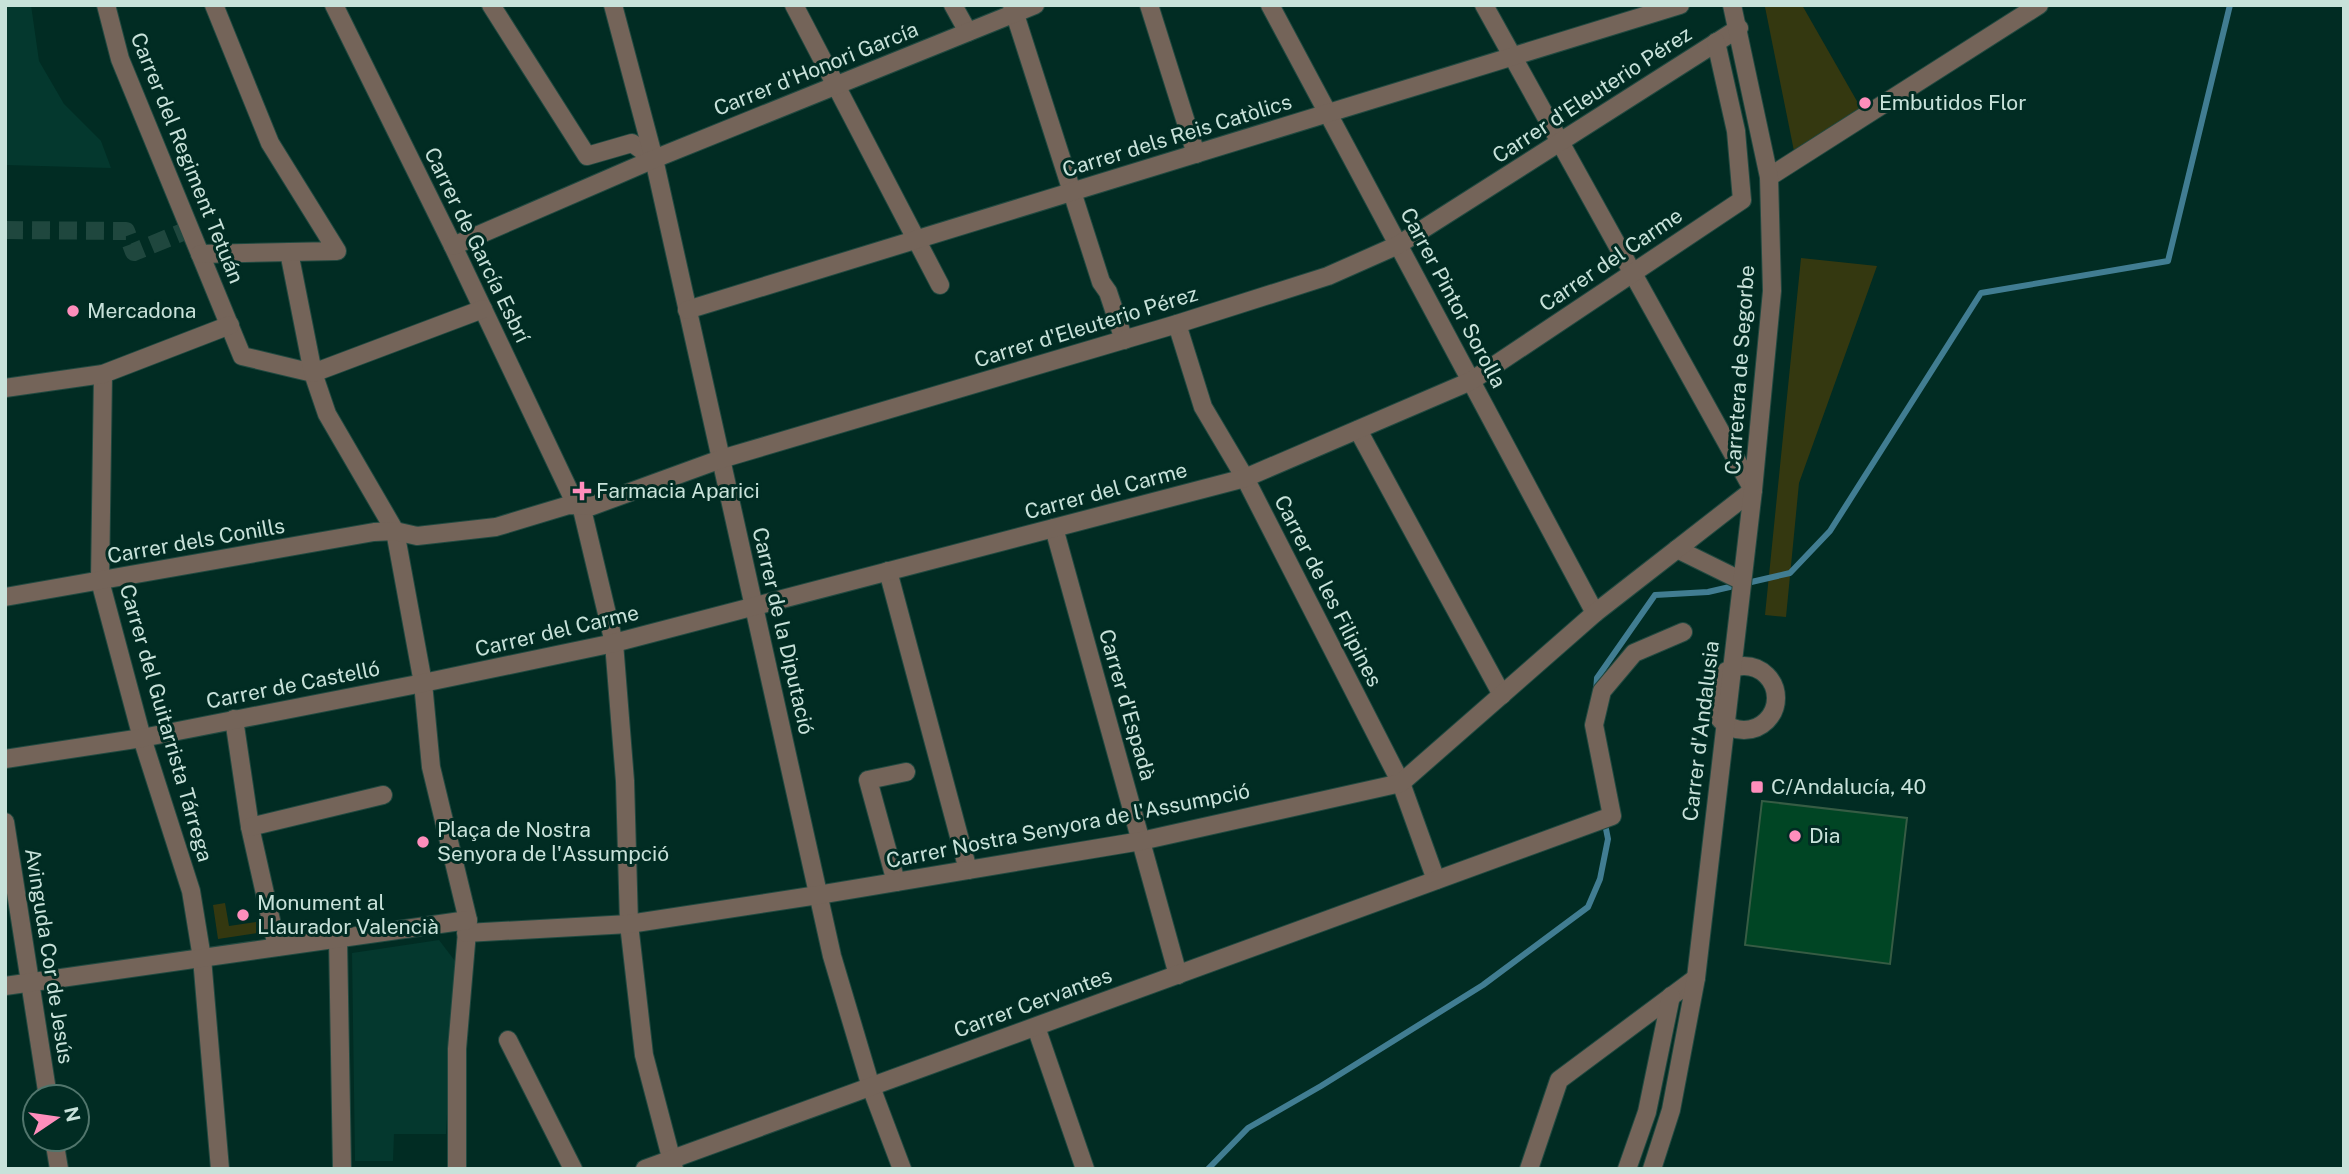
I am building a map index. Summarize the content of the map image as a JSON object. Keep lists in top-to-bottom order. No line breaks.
{"streets":{"street":["Carrer d'Honori García","Carrer d'Eleuterio Pérez","Carrer dels Reis Catòlics","Carrer del Regiment Tetuán","Carrer de García Esbrí","Carrer del Carme","Carrer Pintor Sorolla","Carretera de Segorbe","Carrer dels Conills","Carrer de les Filipines","Carrer de la Diputació","Carrer de Castelló","Carrer d'Espadà","Carrer del Guitarrista Tárrega","Carrer d'Andalusia","Carrer Nostra Senyora de l'Assumpció","Avinguda Cor de Jesús","Carrer Cervantes"]},"crossings":[["Carrer d'Honori García","Carrer de García Esbrí"],["Carrer d'Honori García","Carrer de la Diputació"],["Carrer d'Eleuterio Pérez","Carrer de García Esbrí"],["Carrer d'Eleuterio Pérez","Carrer del Carme"],["Carrer d'Eleuterio Pérez","Carrer Pintor Sorolla"],["Carrer d'Eleuterio Pérez","Carretera de Segorbe"],["Carrer d'Eleuterio Pérez","Carrer dels Conills"],["Carrer d'Eleuterio Pérez","Carrer de les Filipines"],["Carrer d'Eleuterio Pérez","Carrer de la Diputació"],["Carrer dels Reis Catòlics","Carrer Pintor Sorolla"],["Carrer dels Reis Catòlics","Carrer de la Diputació"],["Carrer de García Esbrí","Carrer del Carme"],["Carrer de García Esbrí","Carrer Nostra Senyora de l'Assumpció"],["Carrer de García Esbrí","Carrer Cervantes"],["Carrer del Carme","Carrer Pintor Sorolla"],["Carrer del Carme","Carrer de les Filipines"],["Carrer del Carme","Carrer de la Diputació"],["Carrer del Carme","Carrer de Castelló"],["Carrer del Carme","Carrer d'Espadà"],["Carrer Pintor Sorolla","Carrer Nostra Senyora de l'Assumpció"],["Carretera de Segorbe","Carrer d'Andalusia"],["Carretera de Segorbe","Carrer Nostra Senyora de l'Assumpció"],["Carrer dels Conills","Carrer del Guitarrista Tárrega"],["Carrer de les Filipines","Carrer Nostra Senyora de l'Assumpció"],["Carrer de les Filipines","Carrer Cervantes"],["Carrer de la Diputació","Carrer Nostra Senyora de l'Assumpció"],["Carrer de la Diputació","Carrer Cervantes"],["Carrer de Castelló","Carrer del Guitarrista Tárrega"],["Carrer d'Espadà","Carrer Nostra Senyora de l'Assumpció"],["Carrer d'Espadà","Carrer Cervantes"],["Carrer del Guitarrista Tárrega","Carrer Nostra Senyora de l'Assumpció"],["Carrer d'Andalusia","Carrer Nostra Senyora de l'Assumpció"],["Carrer Nostra Senyora de l'Assumpció","Avinguda Cor de Jesús"]],"places":{"other":["Embutidos Flor","Mercadona","Dia","Plaça de Nostra Senyora de l'Assumpció","Monument al Llaurador Valencià"],"health":["Farmacia Aparici"],"transit":["C/Andalucía, 40"]},"north":"right"}
